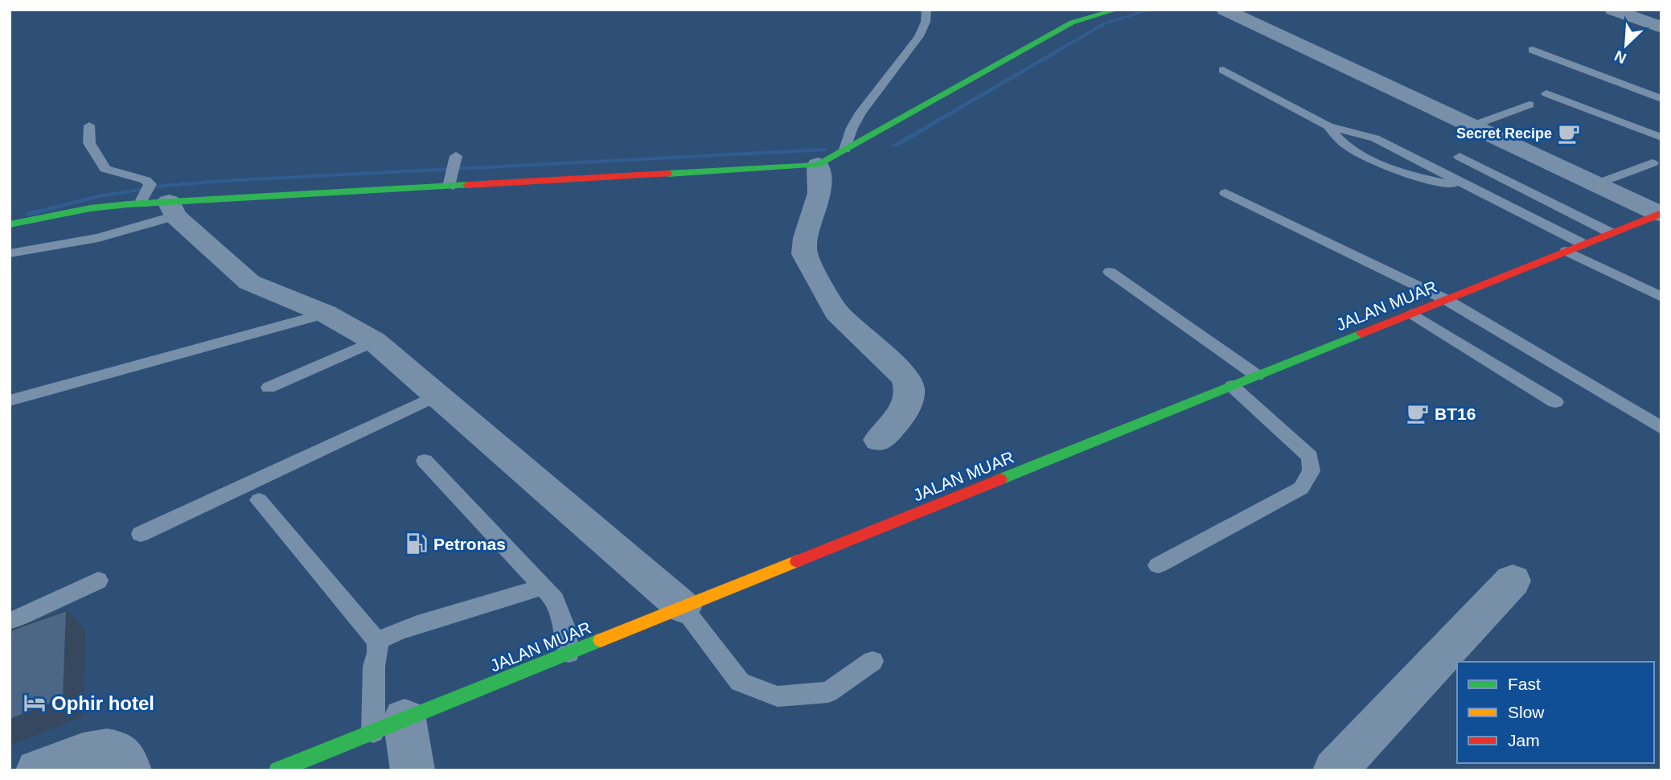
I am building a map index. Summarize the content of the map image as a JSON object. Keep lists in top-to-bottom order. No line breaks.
{"streets":{"street":["JALAN MUAR"]},"places":{"cafe":["Secret Recipe","BT16"],"fuel station":["Petronas"],"hotel":["Ophir hotel"]},"legend":["Fast","Slow","Jam"],"north":"bottom left"}
